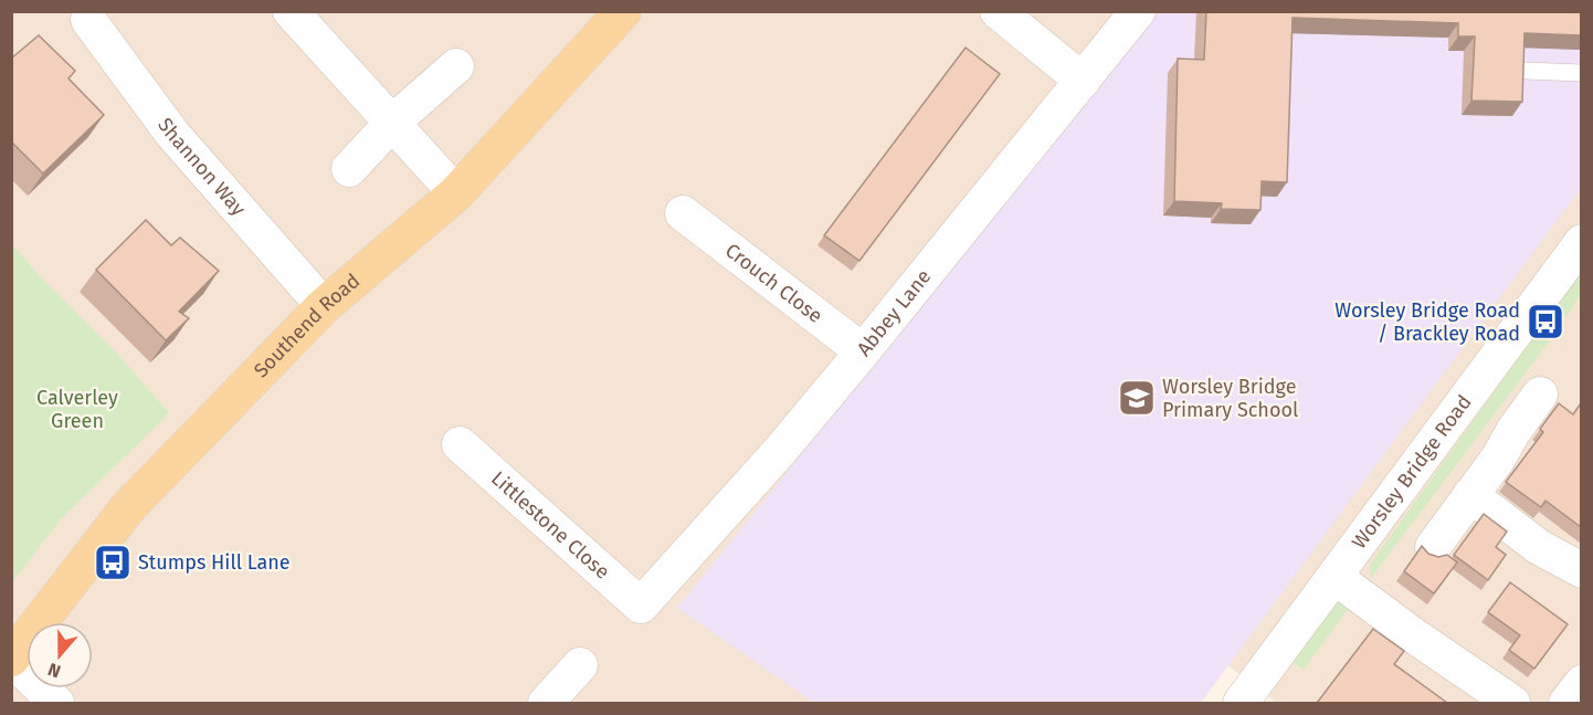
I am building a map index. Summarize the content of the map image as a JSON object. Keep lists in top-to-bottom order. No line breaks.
{"streets":{"main road":["Southend Road"],"street":["Shannon Way","Crouch Close","Abbey Lane","Worsley Bridge Road","Littlestone Close"]},"crossings":[["Shannon Way","Southend Road"],["Crouch Close","Abbey Lane"],["Abbey Lane","Littlestone Close"]],"parks":["Calverley Green"],"places":{"bus stop":["Worsley Bridge Road / Brackley Road","Stumps Hill Lane"],"school or university":["Worsley Bridge Primary School"]},"north":"bottom"}
